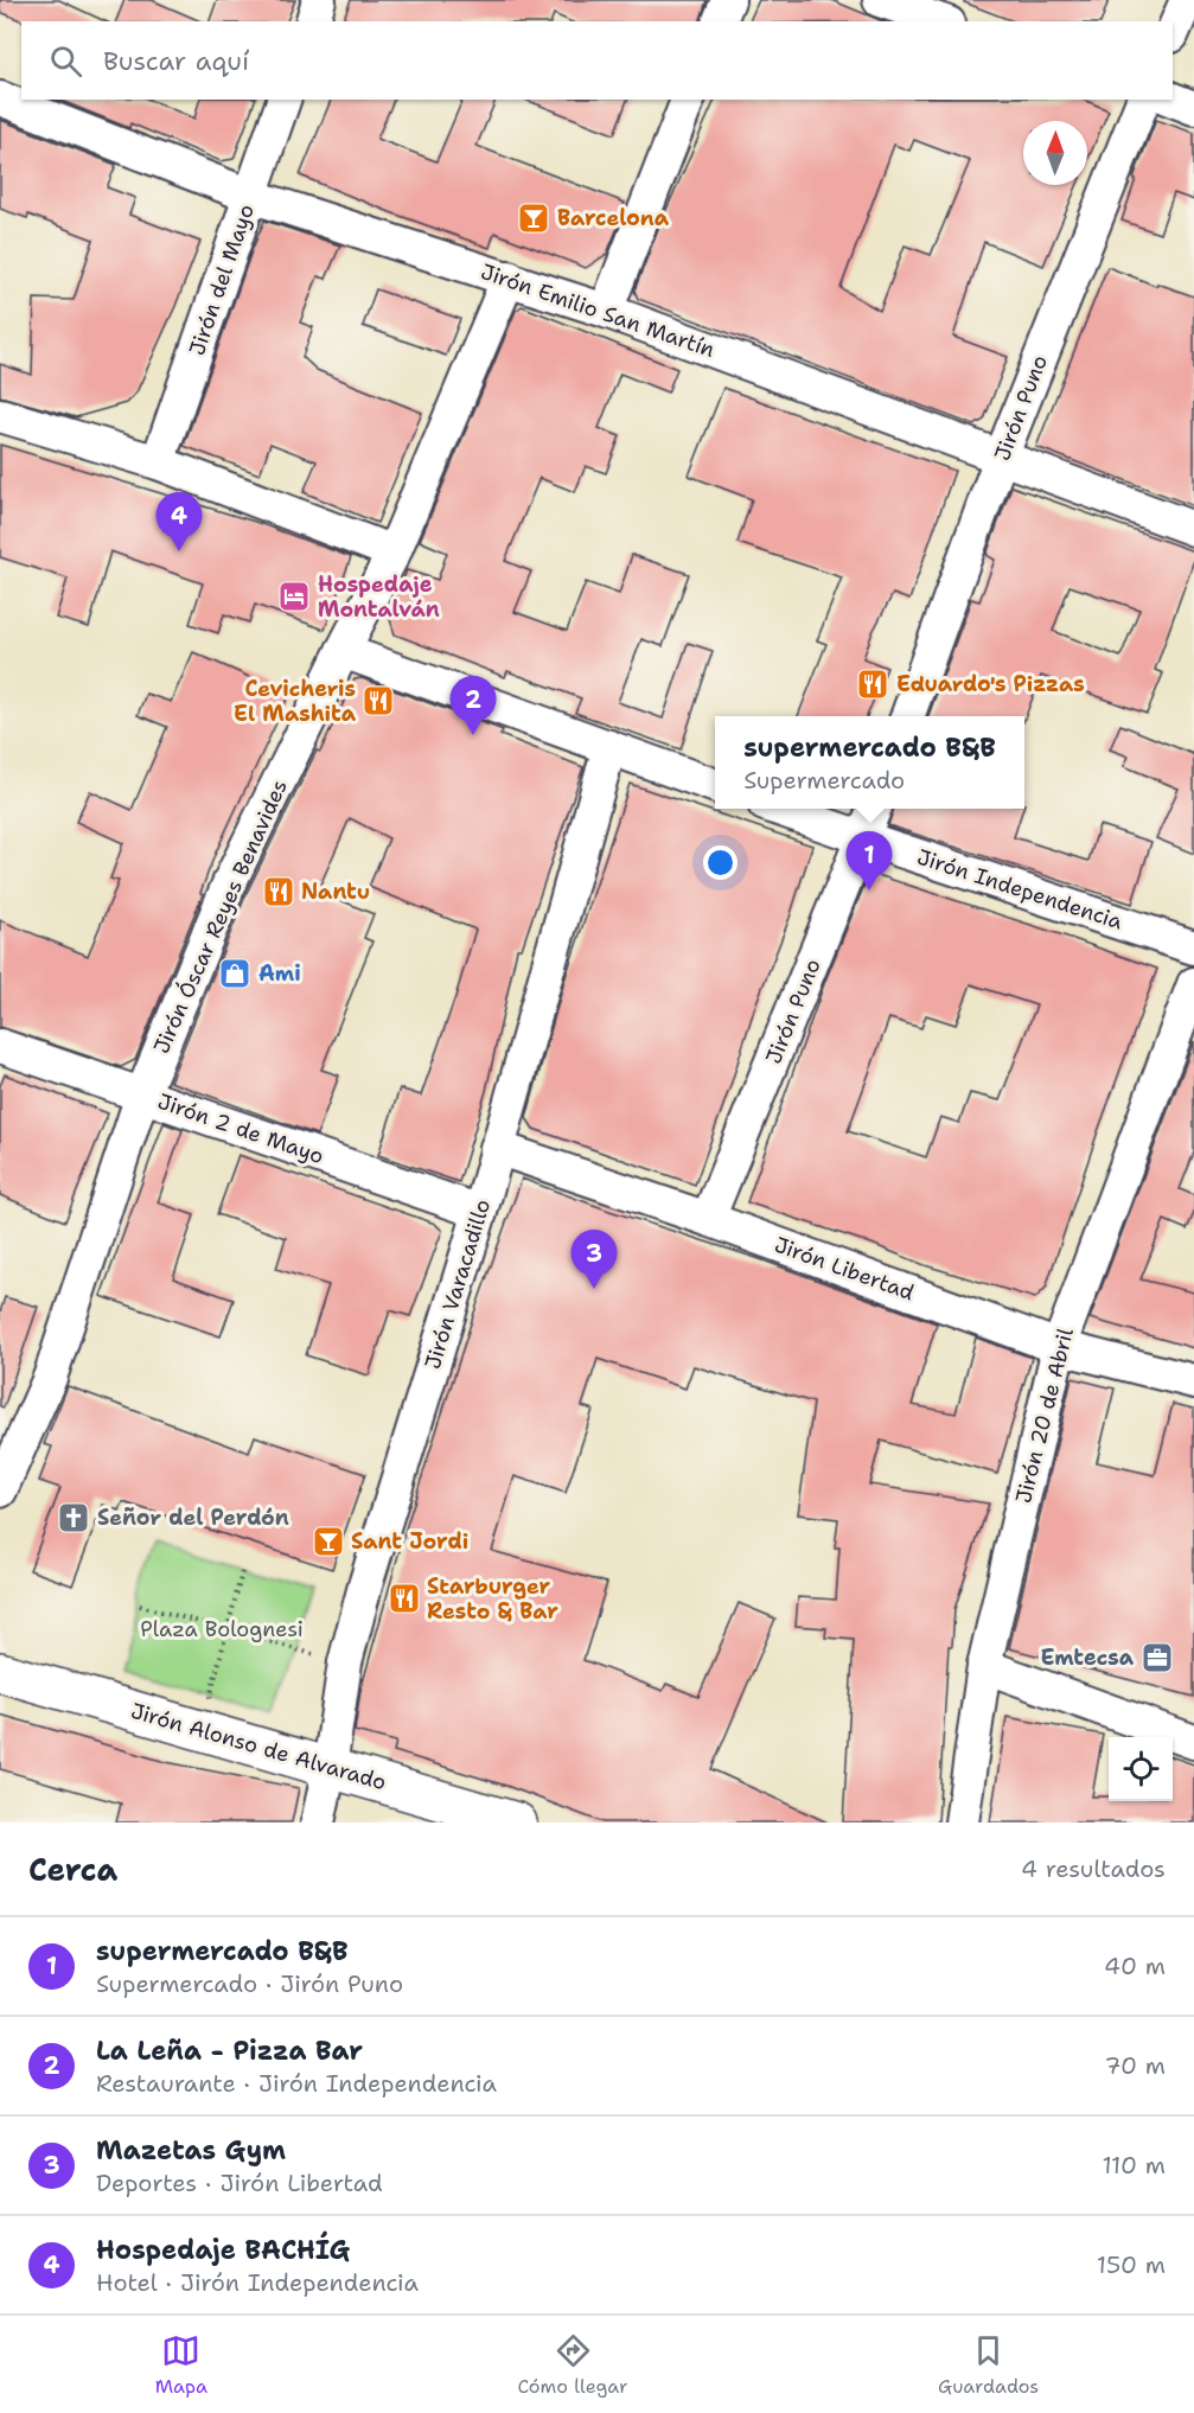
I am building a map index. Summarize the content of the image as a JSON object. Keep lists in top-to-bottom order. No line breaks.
{"streets":{"main road":["Jirón Alonso de Alvarado"],"street":["Jirón del Mayo","Jirón Emilio San Martín","Jirón Puno","Jirón Independencia","Jirón Óscar Reyes Benavides","Jirón 2 de Mayo","Jirón Libertad","Jirón Varacadillo","Jirón 20 de Abril"]},"crossings":[["Jirón del Mayo","Jirón Emilio San Martín"],["Jirón Emilio San Martín","Jirón Puno"],["Jirón Emilio San Martín","Jirón Óscar Reyes Benavides"],["Jirón Puno","Jirón Independencia"],["Jirón Puno","Jirón Libertad"],["Jirón Óscar Reyes Benavides","Jirón 2 de Mayo"],["Jirón 2 de Mayo","Jirón Varacadillo"],["Jirón Libertad","Jirón Varacadillo"],["Jirón Libertad","Jirón 20 de Abril"],["Jirón Varacadillo","Jirón Alonso de Alvarado"]],"parks":["Plaza Bolognesi"],"places":{"bar":["Barcelona","Sant Jordi"],"hotel":["Hospedaje Montalván"],"restaurant":["Eduardo's Pizzas","Cevicheris El Mashita","Nantu","Starburger Resto & Bar"],"shop":["Ami"],"church":["Señor del Perdón"],"office":["Emtecsa"]},"north":"top","page":{"search":"Buscar aquí","pins":["4","2","1","3"],"popup":["supermercado B&B","Supermercado"],"heading":["Cerca","4 resultados"],"list":[{"mark":"1","name":"supermercado B&B","note":"Supermercado · Jirón Puno","value":"40 m"},{"mark":"2","name":"La Leña - Pizza Bar","note":"Restaurante · Jirón Independencia","value":"70 m"},{"mark":"3","name":"Mazetas Gym","note":"Deportes · Jirón Libertad","value":"110 m"},{"mark":"4","name":"Hospedaje BACHÍG","note":"Hotel · Jirón Independencia","value":"150 m"}],"nav":["Mapa","Cómo llegar","Guardados"]}}
